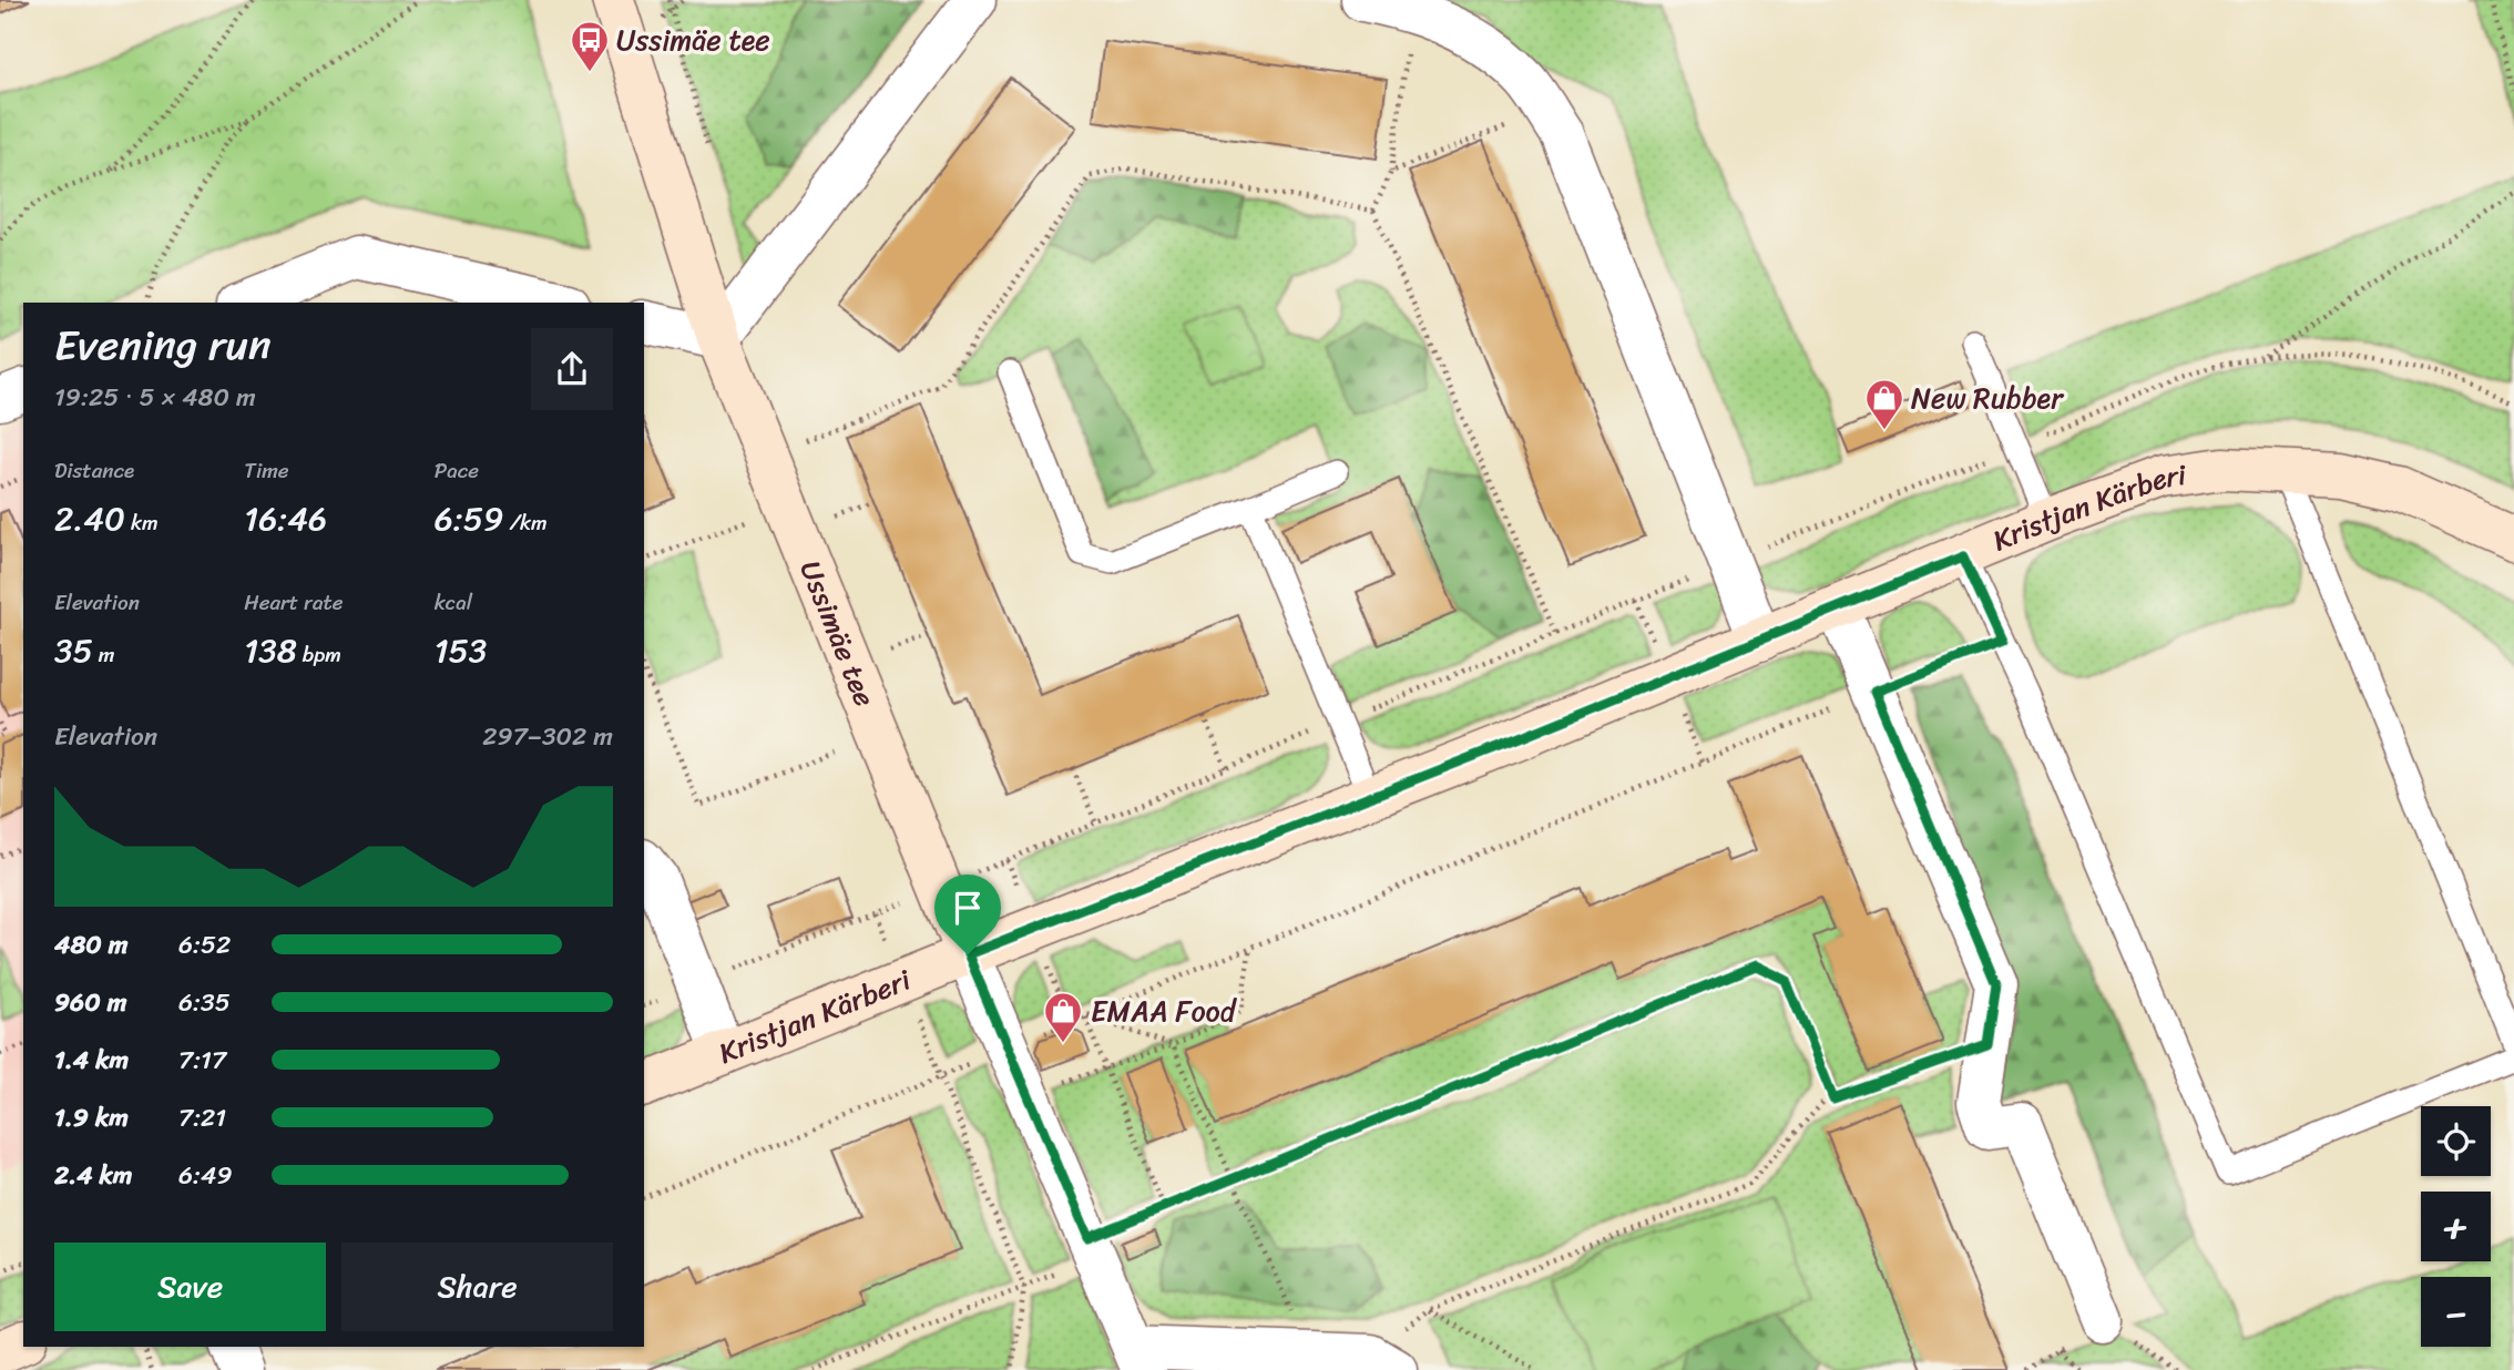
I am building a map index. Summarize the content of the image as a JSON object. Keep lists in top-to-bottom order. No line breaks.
{"streets":{"street":["Kristjan Kärberi","Ussimäe tee"]},"crossings":[["Kristjan Kärberi","Ussimäe tee"]],"places":{"bus stop":["Ussimäe tee"],"shop":["New Rubber","EMAA Food"]},"page":{"heading":["Evening run","19:25 · 5 × 480 m"],"stats":[["Distance","2.40 km"],["Time","16:46"],["Pace","6:59 /km"],["Elevation","35 m"],["Heart rate","138 bpm"],["kcal","153"]],"chart":["Elevation","297–302 m"],"list":[{"name":"480 m","note":"6:52"},{"name":"960 m","note":"6:35"},{"name":"1.4 km","note":"7:17"},{"name":"1.9 km","note":"7:21"},{"name":"2.4 km","note":"6:49"}],"map_buttons":["+","−"],"buttons":["Save","Share"]}}
